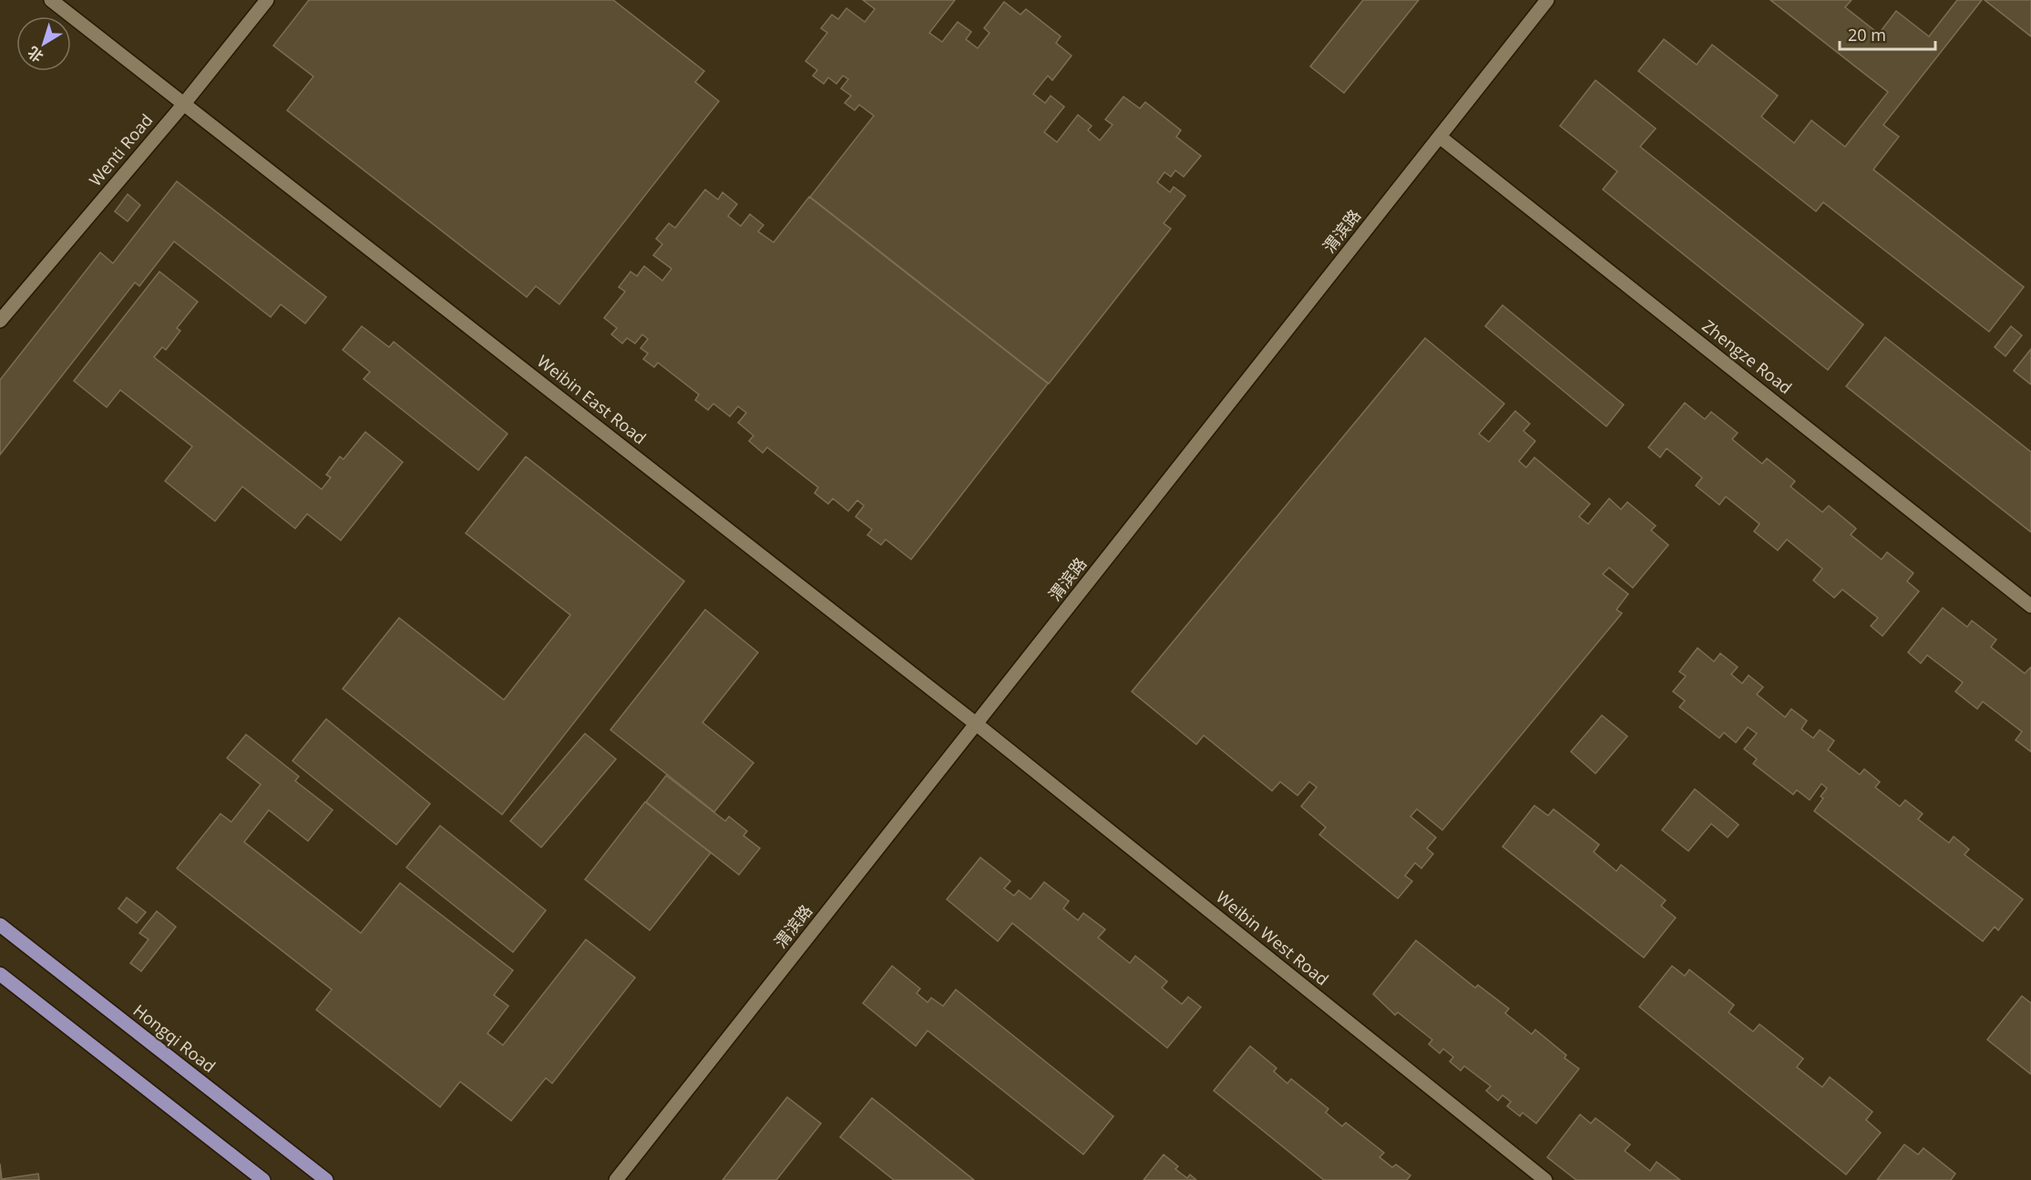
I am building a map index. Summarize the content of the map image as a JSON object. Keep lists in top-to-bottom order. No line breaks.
{"streets":{"main road":["Hongqi Road"],"street":["Wenti Road","渭滨路","Zhengze Road","Weibin East Road","Weibin West Road"]},"crossings":[["Wenti Road","Weibin East Road"],["渭滨路","Zhengze Road"],["渭滨路","Weibin East Road"],["渭滨路","Weibin West Road"],["Weibin East Road","Weibin West Road"]],"scale_bar":"20 m","north":"bottom left"}
